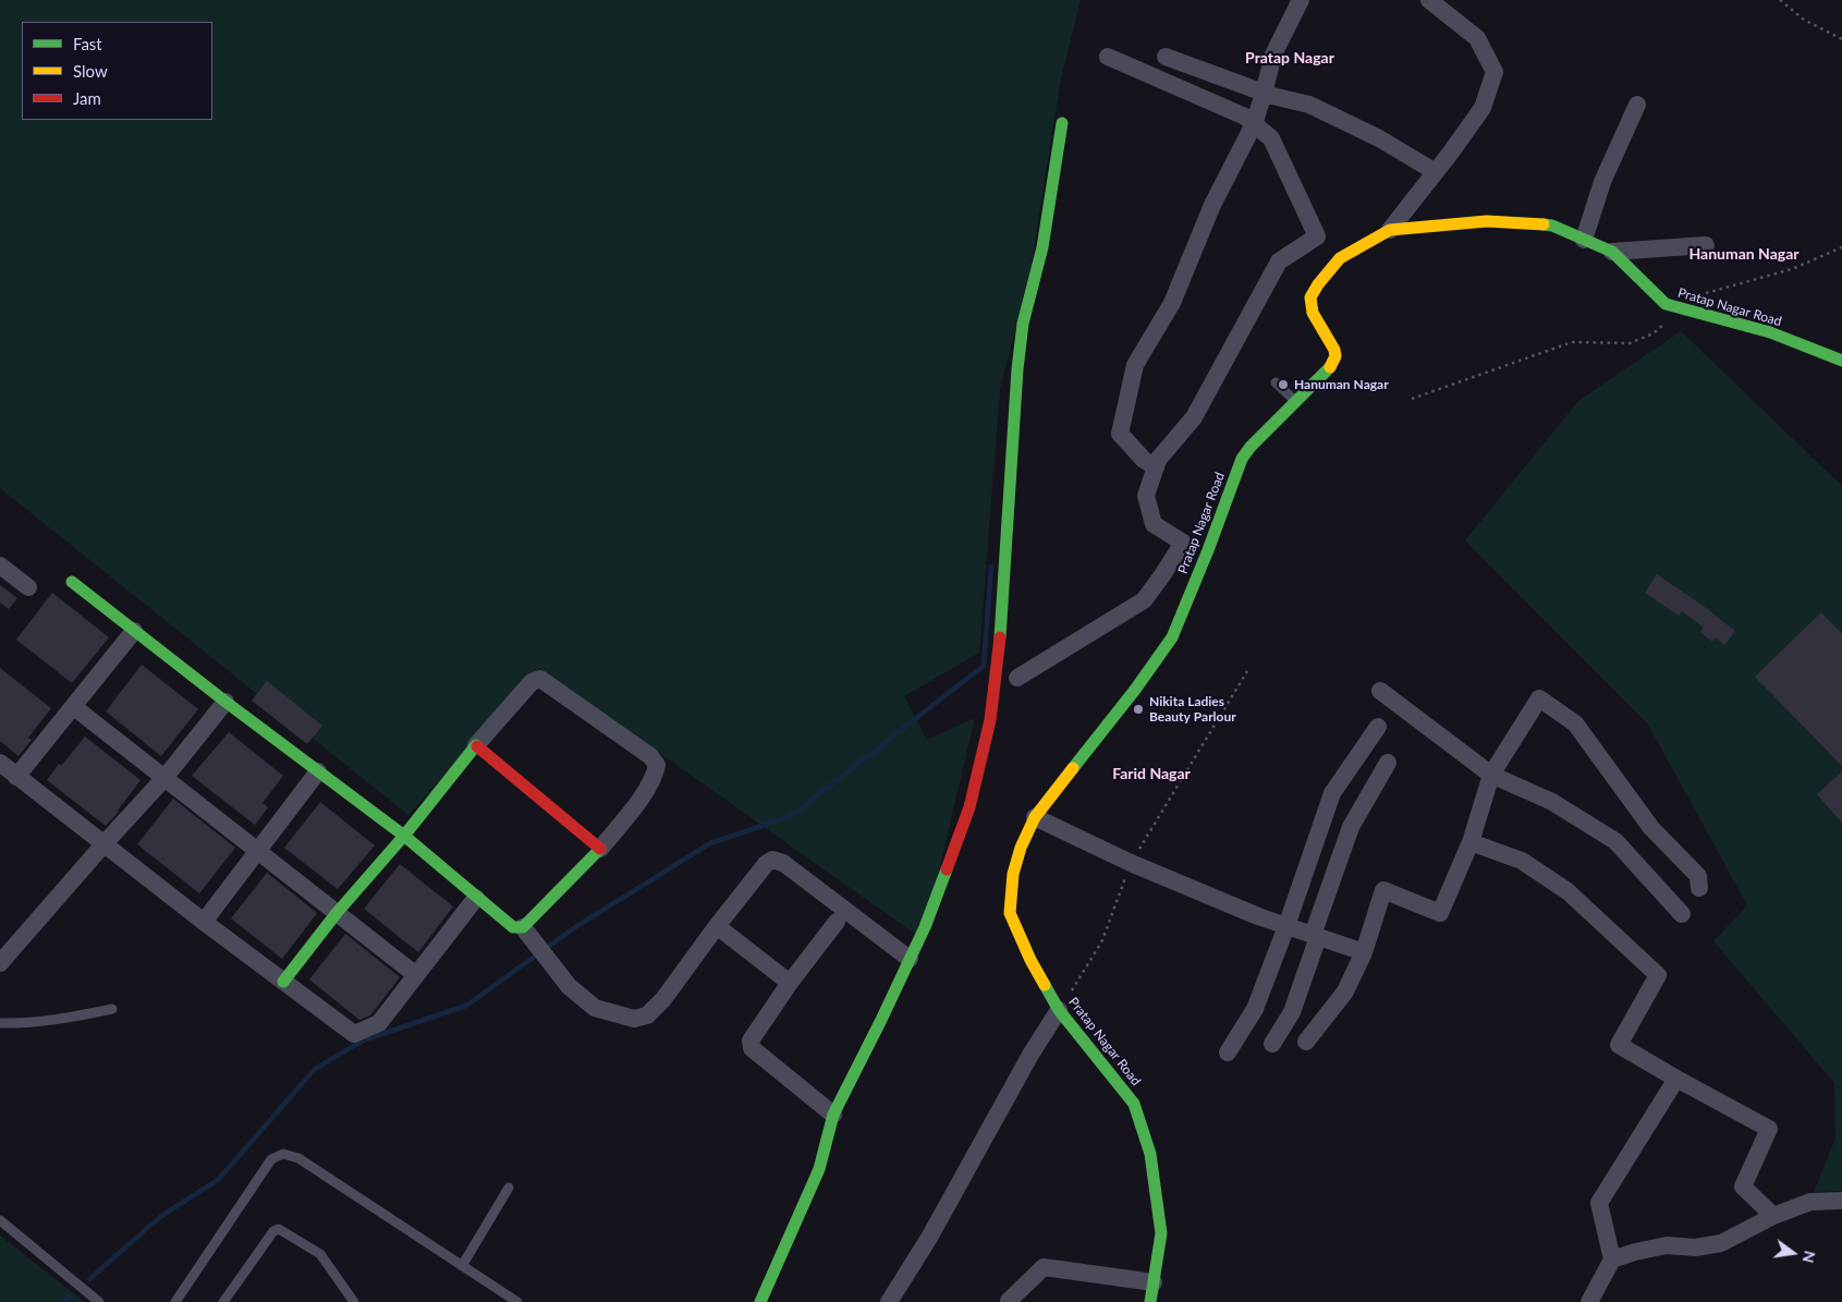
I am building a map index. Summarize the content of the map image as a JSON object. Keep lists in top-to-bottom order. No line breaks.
{"streets":{"street":["Pratap Nagar Road"]},"districts":["Pratap Nagar","Hanuman Nagar","Farid Nagar"],"places":["Hanuman Nagar","Nikita Ladies Beauty Parlour"],"legend":["Fast","Slow","Jam"],"north":"right"}
